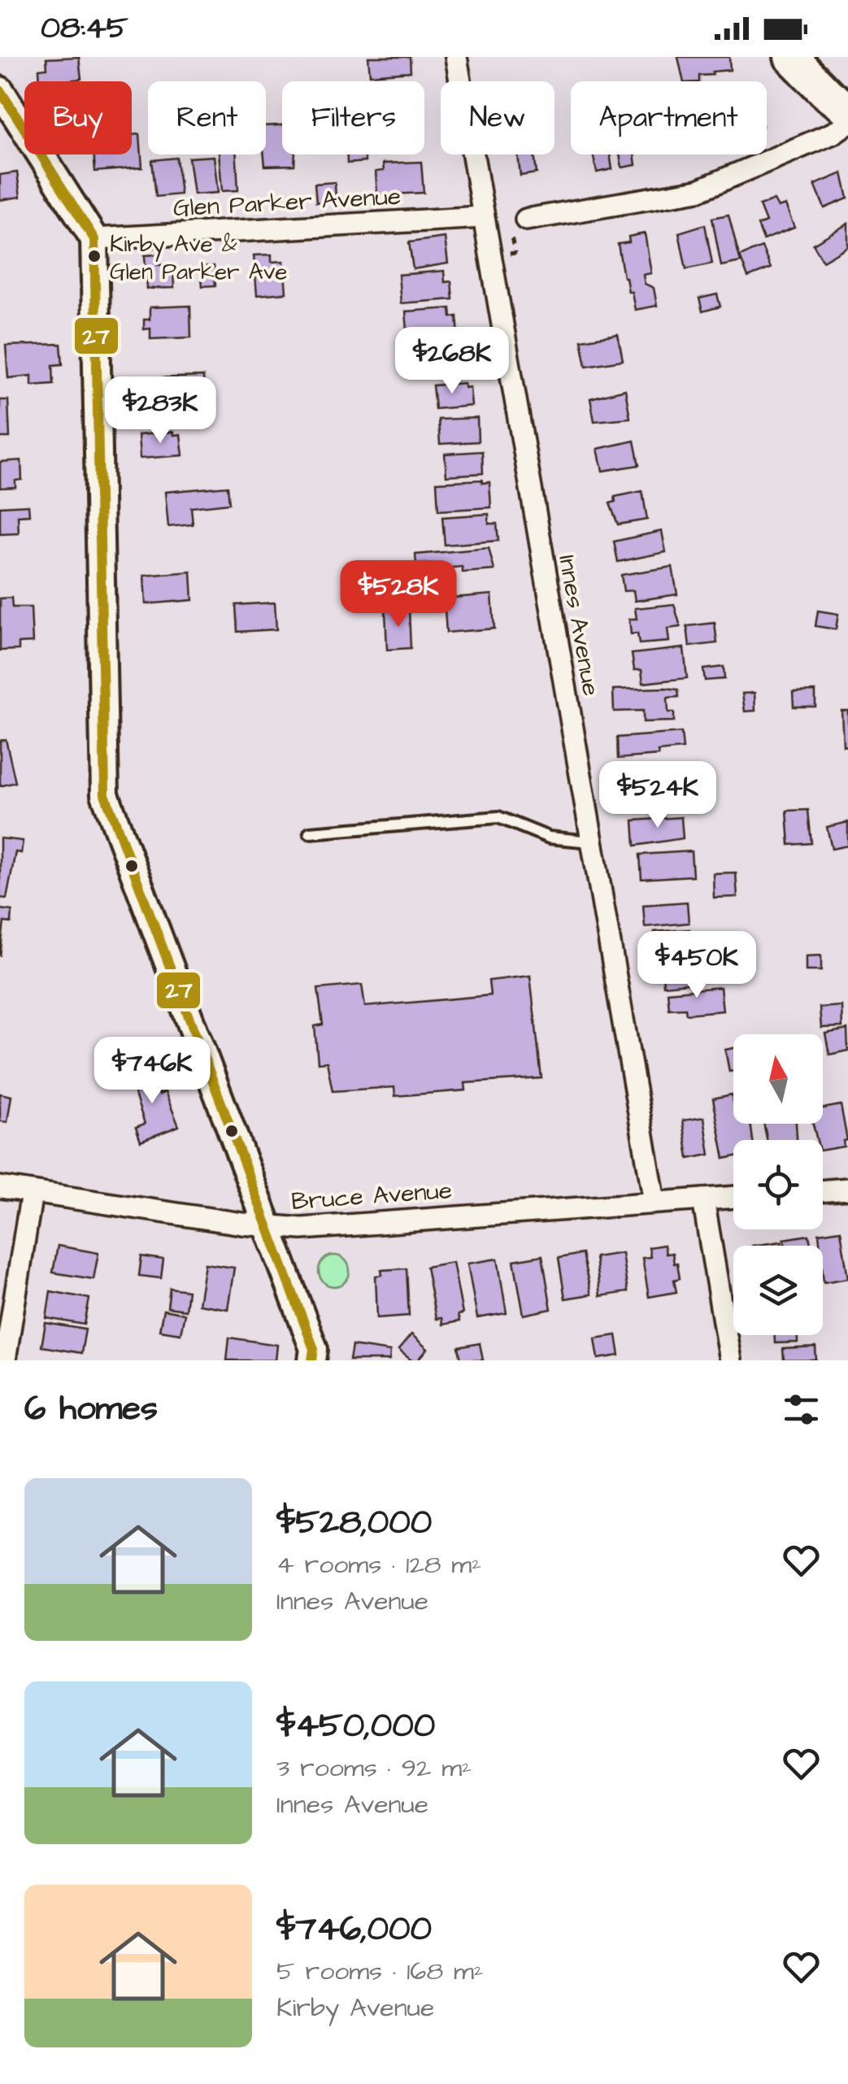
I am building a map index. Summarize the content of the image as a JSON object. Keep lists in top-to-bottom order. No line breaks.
{"streets":{"street":["Glen Parker Avenue","Innes Avenue","Bruce Avenue"]},"crossings":[["Glen Parker Avenue","Innes Avenue"],["Innes Avenue","Bruce Avenue"]],"places":["Kirby Ave & Glen Parker Ave"],"lines":["transit line 27"],"north":"top","page":{"status":"08:45","chip":["Buy","Rent","Filters","New","Apartment"],"price":["$268K","$283K","$528K","$524K","$450K","$746K"],"heading":"6 homes","list":[{"name":"$528,000","note":"4 rooms · 128 m² · Innes Avenue"},{"name":"$450,000","note":"3 rooms · 92 m² · Innes Avenue"},{"name":"$746,000","note":"5 rooms · 168 m² · Kirby Avenue"}]}}
